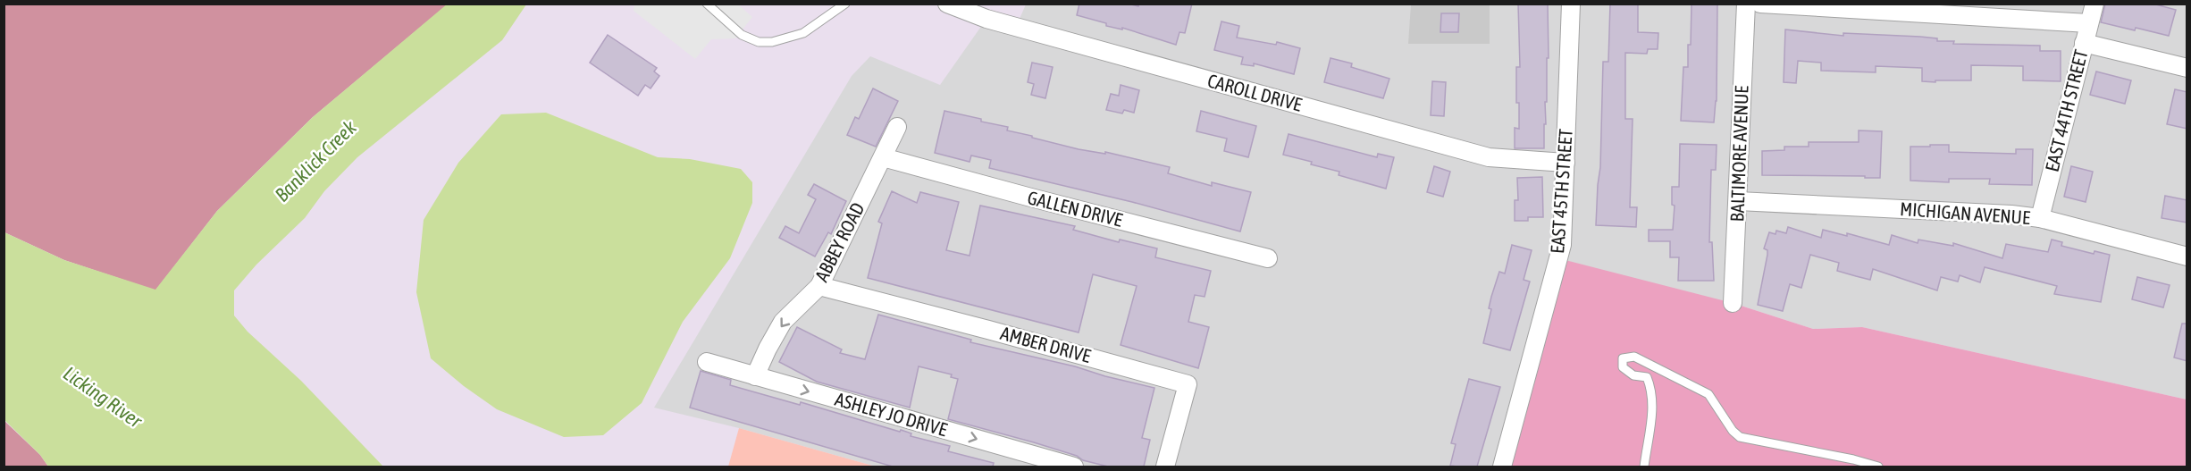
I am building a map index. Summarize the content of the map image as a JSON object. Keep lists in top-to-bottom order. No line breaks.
{"streets":{"street":["CAROLL DRIVE","EAST 44TH STREET","BALTIMORE AVENUE","EAST 45TH STREET","GALLEN DRIVE","MICHIGAN AVENUE","ABBEY ROAD","AMBER DRIVE","ASHLEY JO DRIVE"]},"crossings":[["CAROLL DRIVE","EAST 45TH STREET"],["EAST 44TH STREET","MICHIGAN AVENUE"],["BALTIMORE AVENUE","MICHIGAN AVENUE"],["GALLEN DRIVE","ABBEY ROAD"],["ABBEY ROAD","AMBER DRIVE"],["ABBEY ROAD","ASHLEY JO DRIVE"]],"one_way":["ABBEY ROAD","ASHLEY JO DRIVE"],"water":["Banklick Creek","Licking River"]}
